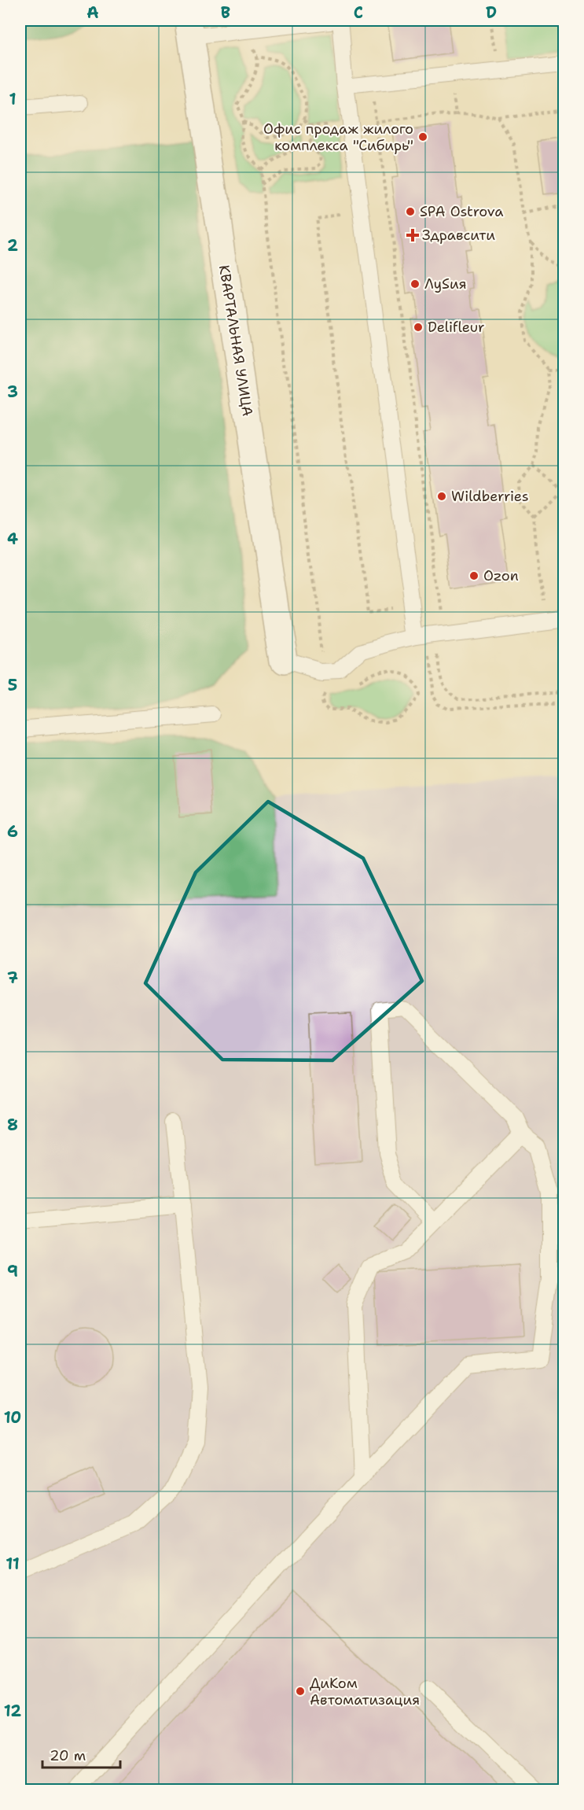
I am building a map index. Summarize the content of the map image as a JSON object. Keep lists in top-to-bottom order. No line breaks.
{"streets":{"street":["КВАРТАЛЬНАЯ УЛИЦА"]},"places":{"other":["Офис продаж жилого комплекса \"Сибирь\"","SPA Ostrova","ЛуSия","Delifleur","Wildberries","Ozon","ДиКом Автоматизация"],"health":["Здравсити"]},"scale_bar":"20 m","grid":{"columns":["A","B","C","D"],"rows":["1","2","3","4","5","6","7","8","9","10","11","12"]}}
